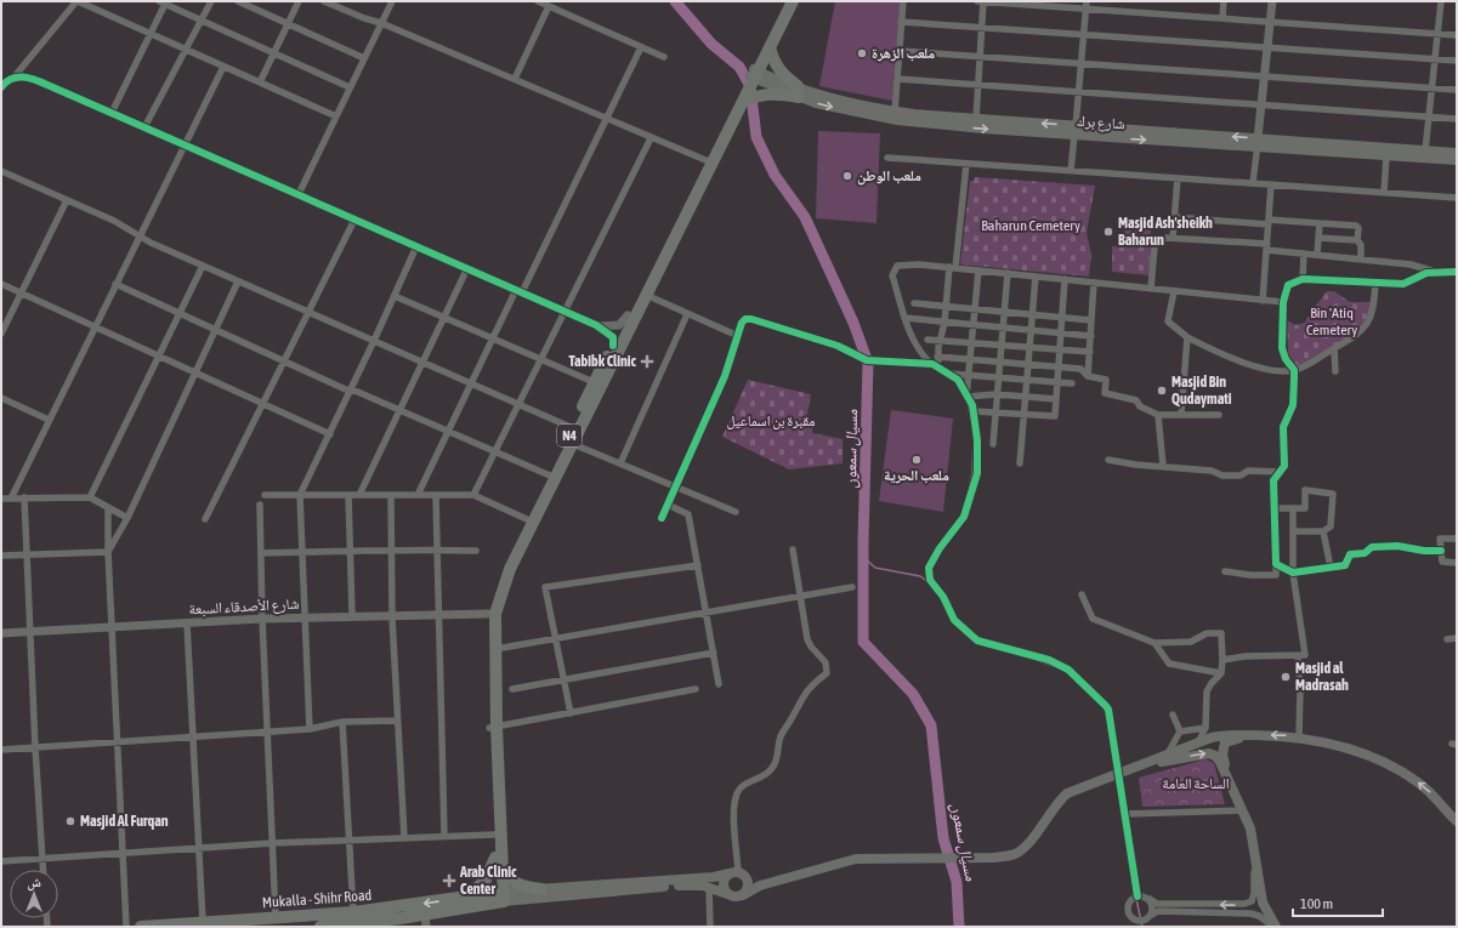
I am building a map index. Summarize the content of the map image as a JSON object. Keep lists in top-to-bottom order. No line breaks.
{"streets":{"highway":["N4","Mukalla - Shihr Road"],"main road":["شارع برك"],"street":["شارع الأصدقاء السبعة"]},"crossings":[["شارع برك","N4"],["N4","شارع الأصدقاء السبعة"],["N4","Mukalla - Shihr Road"]],"water":["مسيال سمعون"],"parks":["Baharun Cemetery","Bin 'Atiq Cemetery","مقبرة بن اسماعيل","الساحة العامة"],"places":{"other":["ملعب الزهرة","ملعب الوطن","Masjid Ash'sheikh Baharun","Masjid Bin Qudaymati","ملعب الحرية","Masjid al Madrasah","Masjid Al Furqan"],"health":["Tabibk Clinic","Arab Clinic Center"]},"scale_bar":"100 m","north":"top"}
